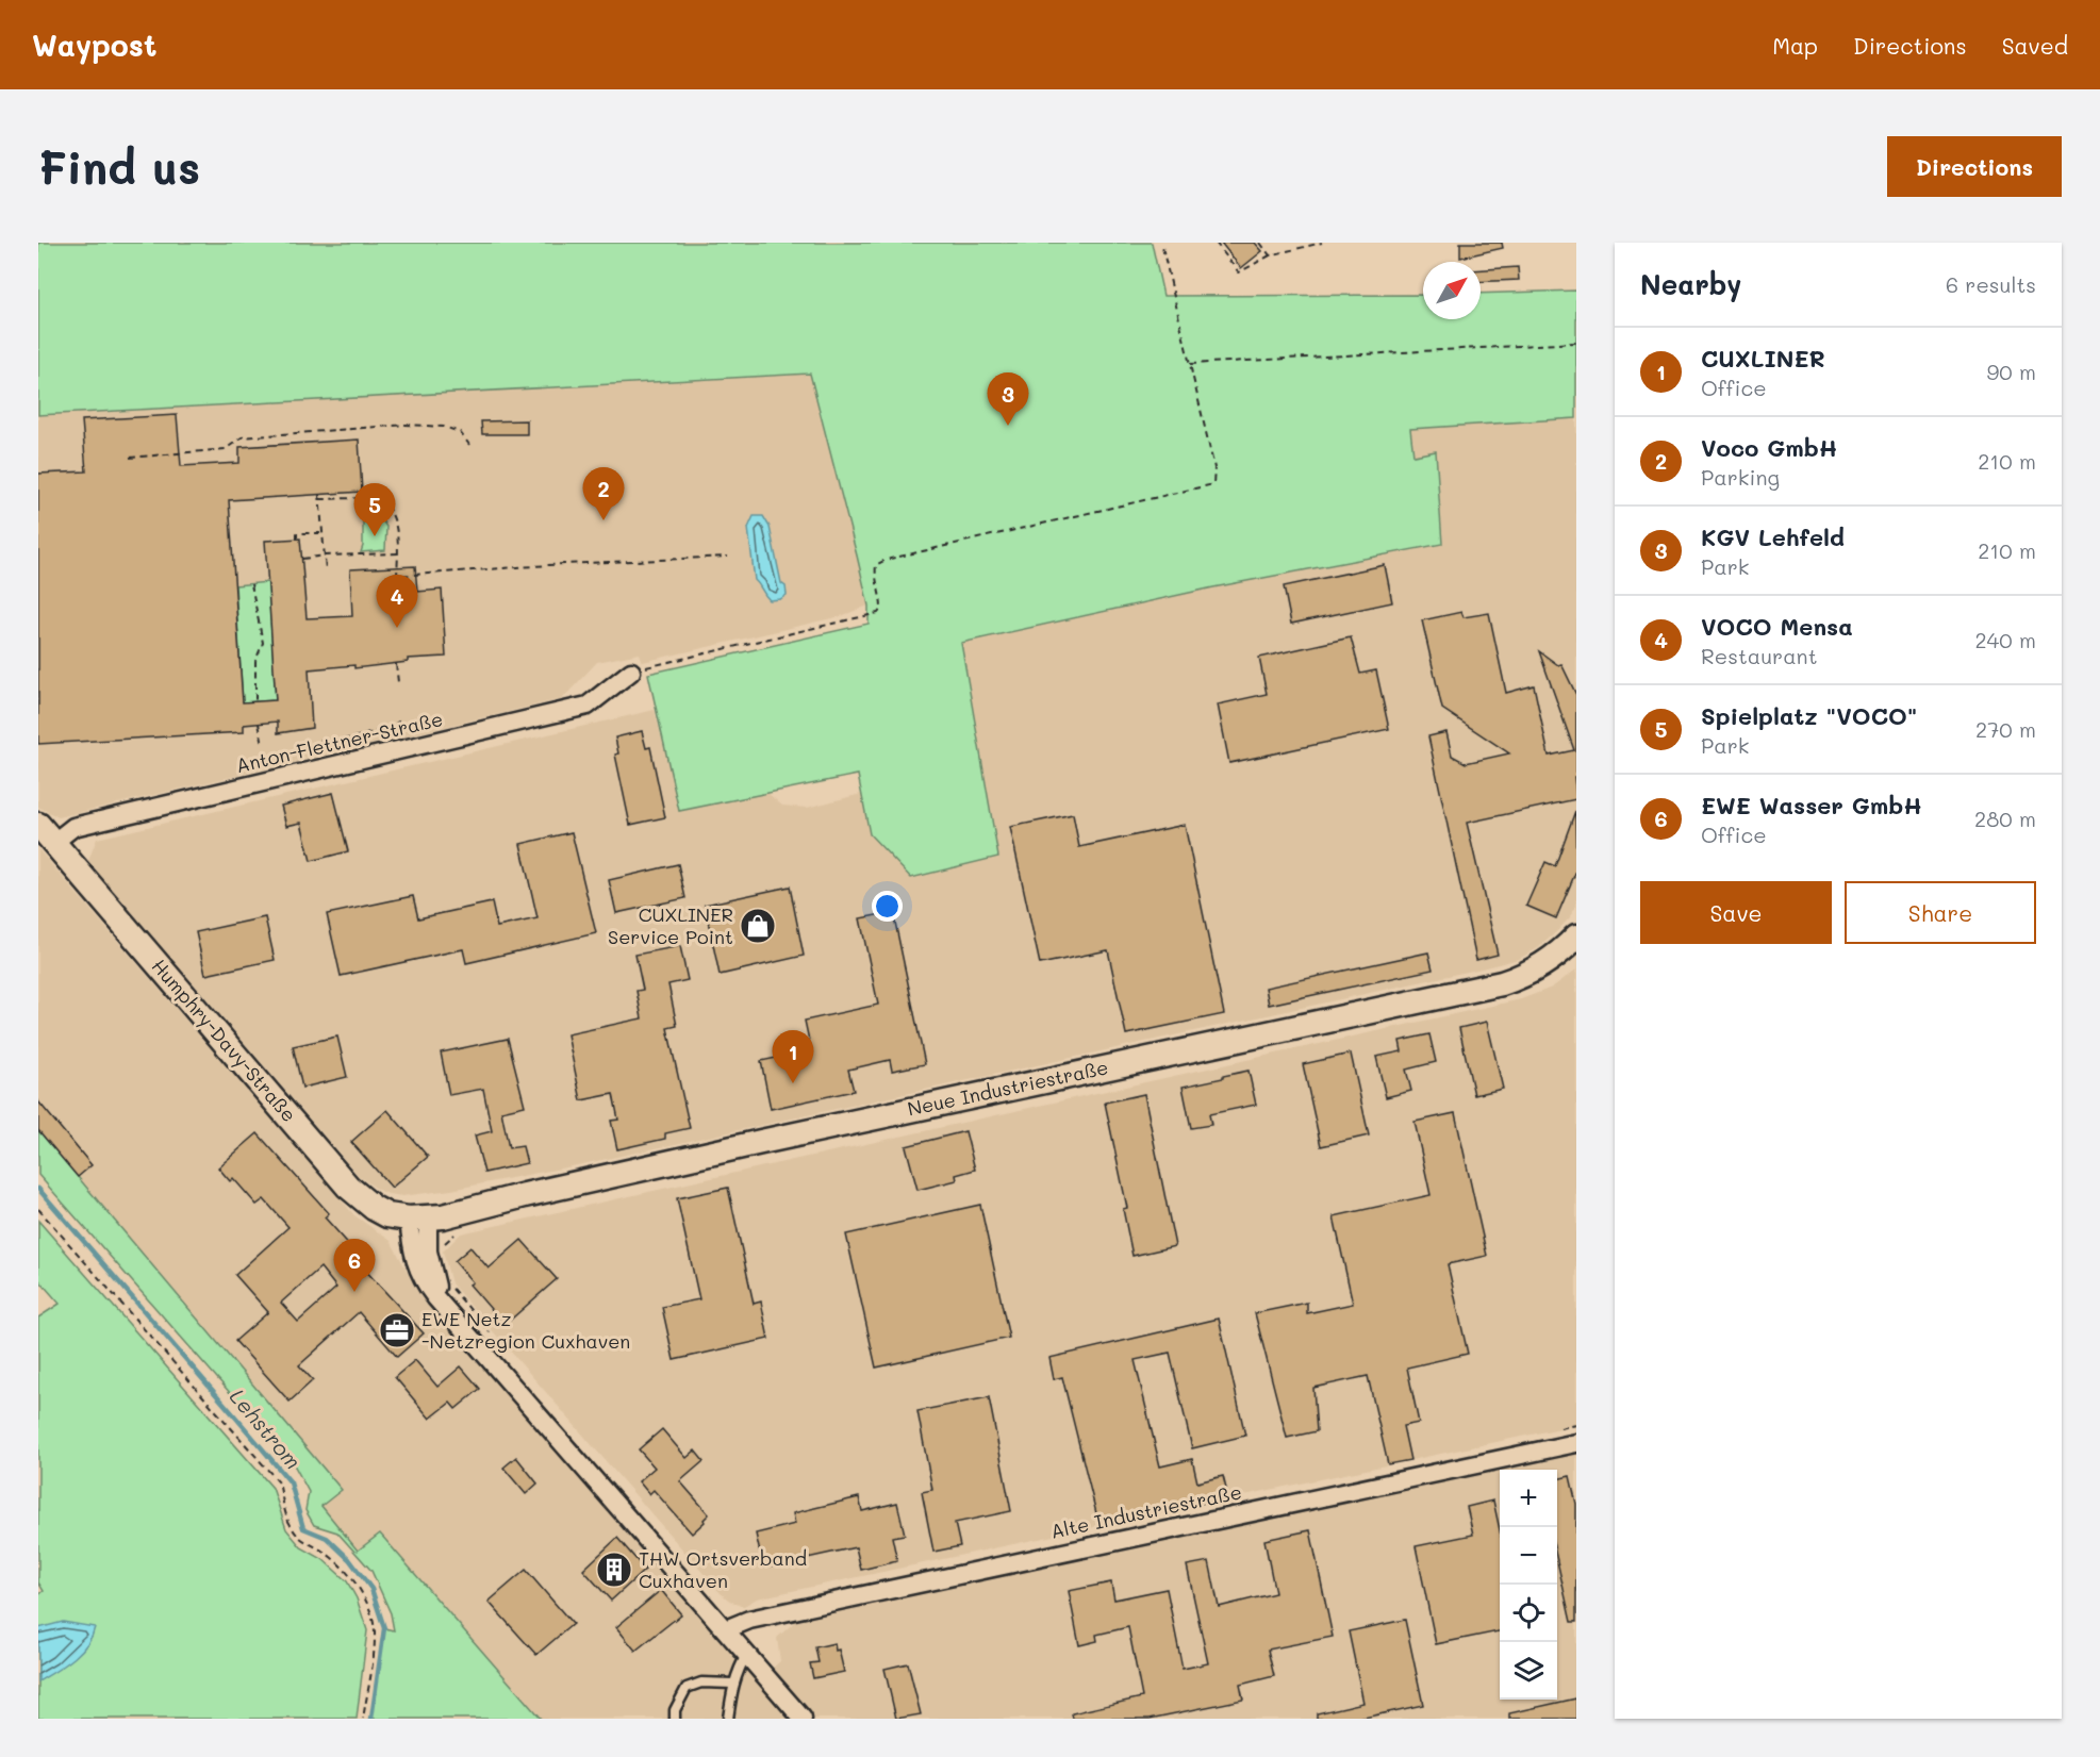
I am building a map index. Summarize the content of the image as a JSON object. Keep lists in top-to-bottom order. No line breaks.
{"streets":{"street":["Anton-Flettner-Straße","Humphry-Davy-Straße","Neue Industriestraße","Alte Industriestraße"]},"crossings":[["Anton-Flettner-Straße","Humphry-Davy-Straße"],["Humphry-Davy-Straße","Neue Industriestraße"]],"water":["Lehstrom"],"places":{"shop":["CUXLINER Service Point"],"office":["EWE Netz -Netzregion Cuxhaven"],"building":["THW Ortsverband Cuxhaven"]},"north":"top right","page":{"header":"Waypost","nav":["Map","Directions","Saved"],"buttons":["Directions",["Save","Share"]],"title":"Find us","heading":["Nearby","6 results"],"list":[{"mark":"1","name":"CUXLINER","note":"Office","value":"90 m"},{"mark":"2","name":"Voco GmbH","note":"Parking","value":"210 m"},{"mark":"3","name":"KGV Lehfeld","note":"Park","value":"210 m"},{"mark":"4","name":"VOCO Mensa","note":"Restaurant","value":"240 m"},{"mark":"5","name":"Spielplatz \"VOCO\"","note":"Park","value":"270 m"},{"mark":"6","name":"EWE Wasser GmbH","note":"Office","value":"280 m"}],"pins":["3","2","5","4","1","6"],"map_buttons":["+","−"]}}
